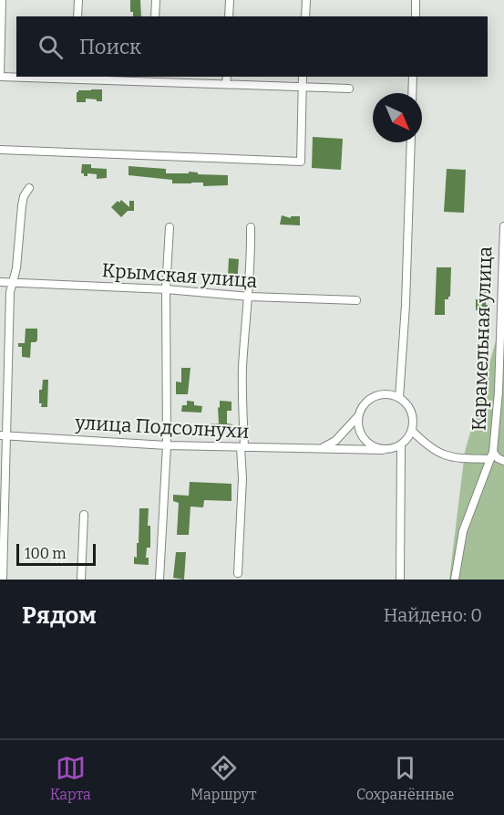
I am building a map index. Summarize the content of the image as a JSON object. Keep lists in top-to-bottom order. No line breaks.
{"streets":{"street":["Крымская улица","Карамельная улица","улица Подсолнухи"]},"scale_bar":"100 m","north":"bottom right","page":{"search":"Поиск","scale":"100 m","heading":["Рядом","Найдено: 0"],"nav":["Карта","Маршрут","Сохранённые"]}}
